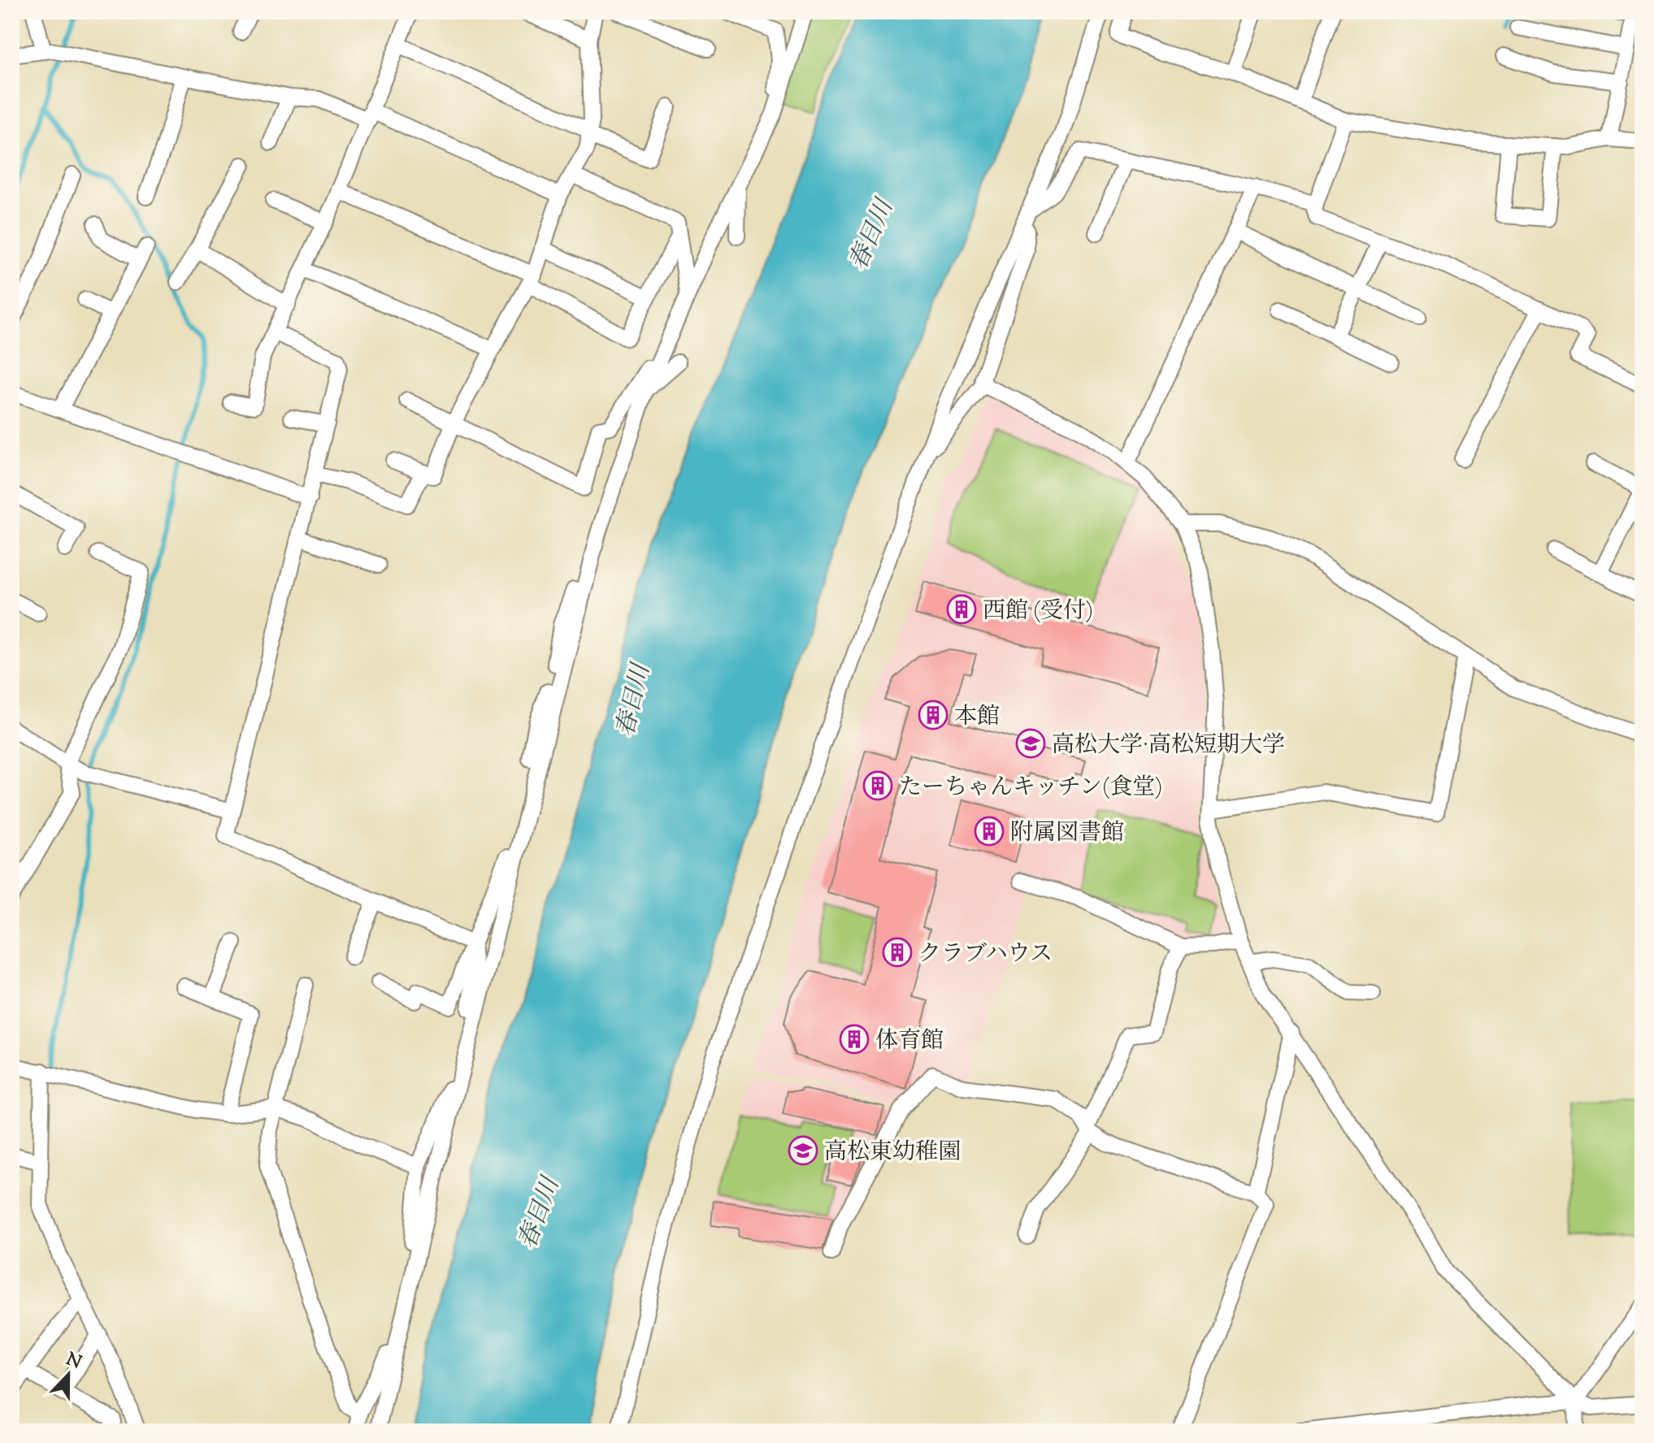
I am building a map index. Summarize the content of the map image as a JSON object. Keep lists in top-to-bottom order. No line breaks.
{"water":["春日川"],"places":{"building":["西館 (受付)","本館","たーちゃんキッチン(食堂)","附属図書館","クラブハウス","体育館"],"school or university":["高松大学·高松短期大学","高松東幼稚園"]},"north":"top"}
